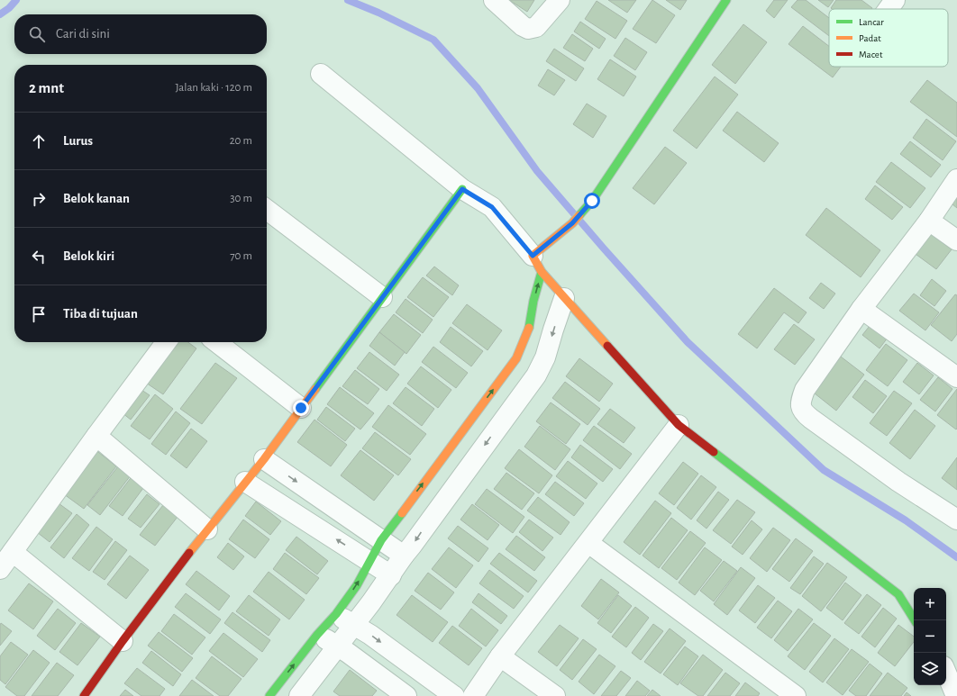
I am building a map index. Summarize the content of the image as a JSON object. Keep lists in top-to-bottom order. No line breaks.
{"legend":["Lancar","Padat","Macet"],"page":{"search":"Cari di sini","heading":["2 mnt","Jalan kaki · 120 m"],"list":[["Lurus","20 m"],["Belok kanan","30 m"],["Belok kiri","70 m"],"Tiba di tujuan"],"map_buttons":["+","−"]}}
